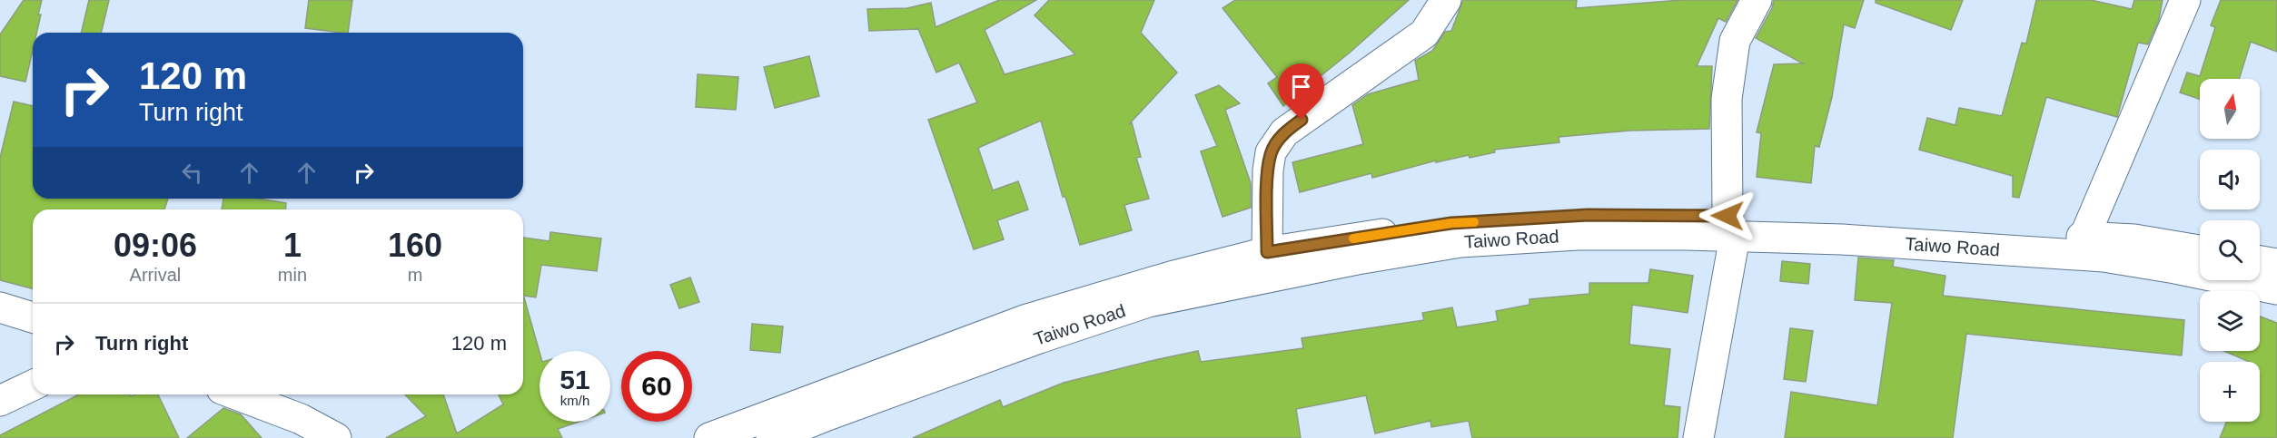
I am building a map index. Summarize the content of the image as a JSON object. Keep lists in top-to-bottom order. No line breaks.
{"streets":{"main road":["Taiwo Road"]},"north":"top","page":{"turn":["120 m","Turn right"],"map_buttons":"+","eta":["09:06","Arrival","1","min","160","m"],"list":[{"name":"Turn right","value":"120 m"}],"speed":"51 km/h","limit":"60"}}
